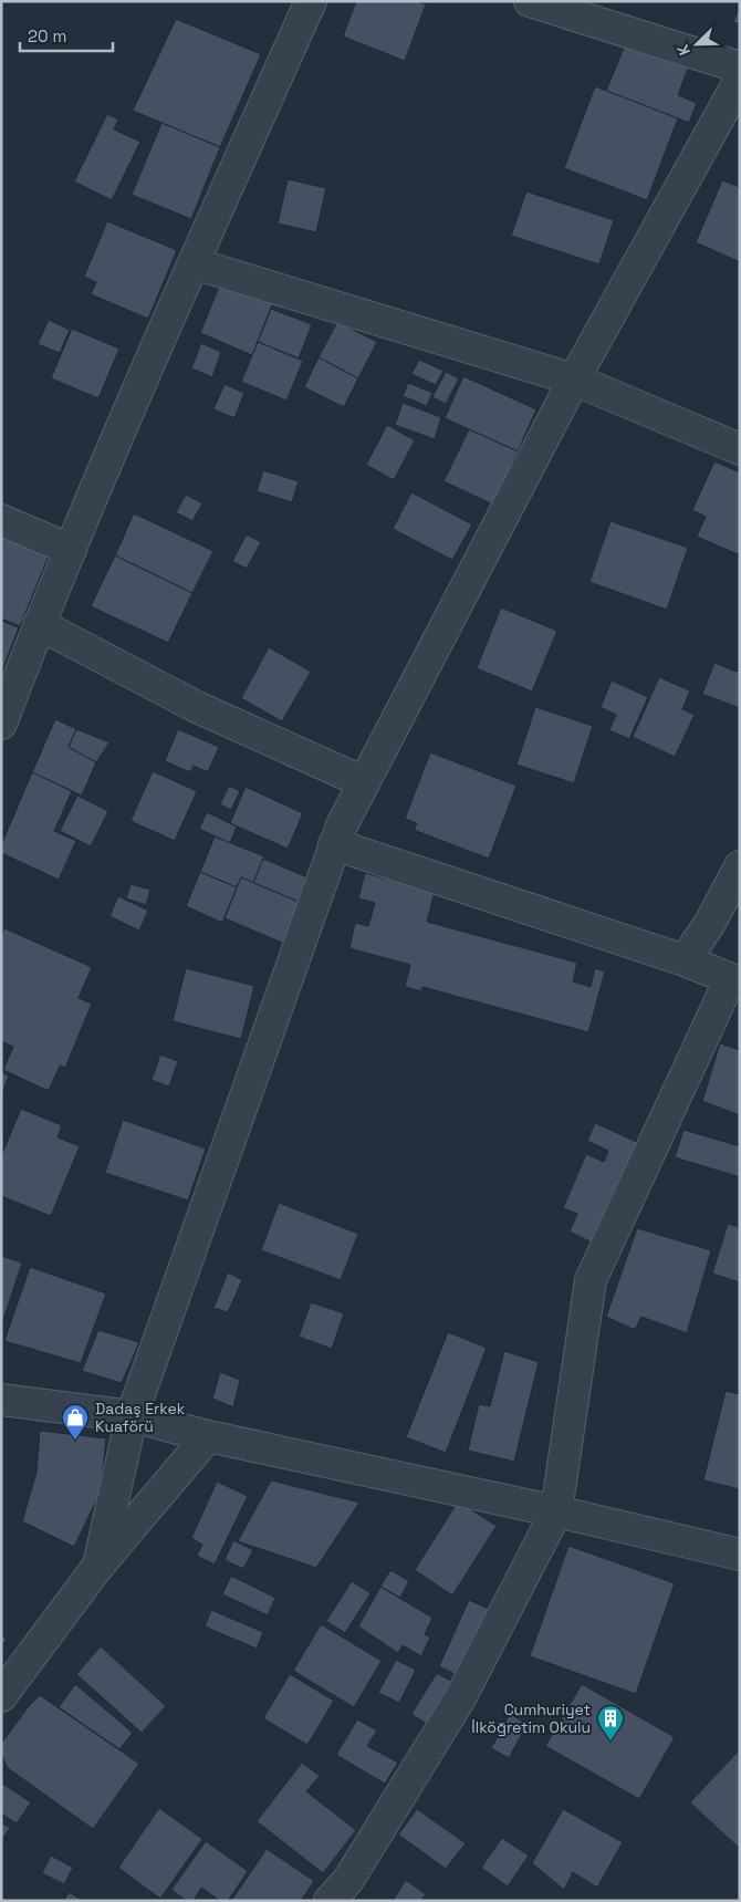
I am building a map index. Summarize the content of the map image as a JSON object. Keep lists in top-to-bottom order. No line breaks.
{"places":{"shop":["Dadaş Erkek Kuaförü"],"building":["Cumhuriyet İlköğretim Okulu"]},"scale_bar":"20 m","north":"bottom left"}
